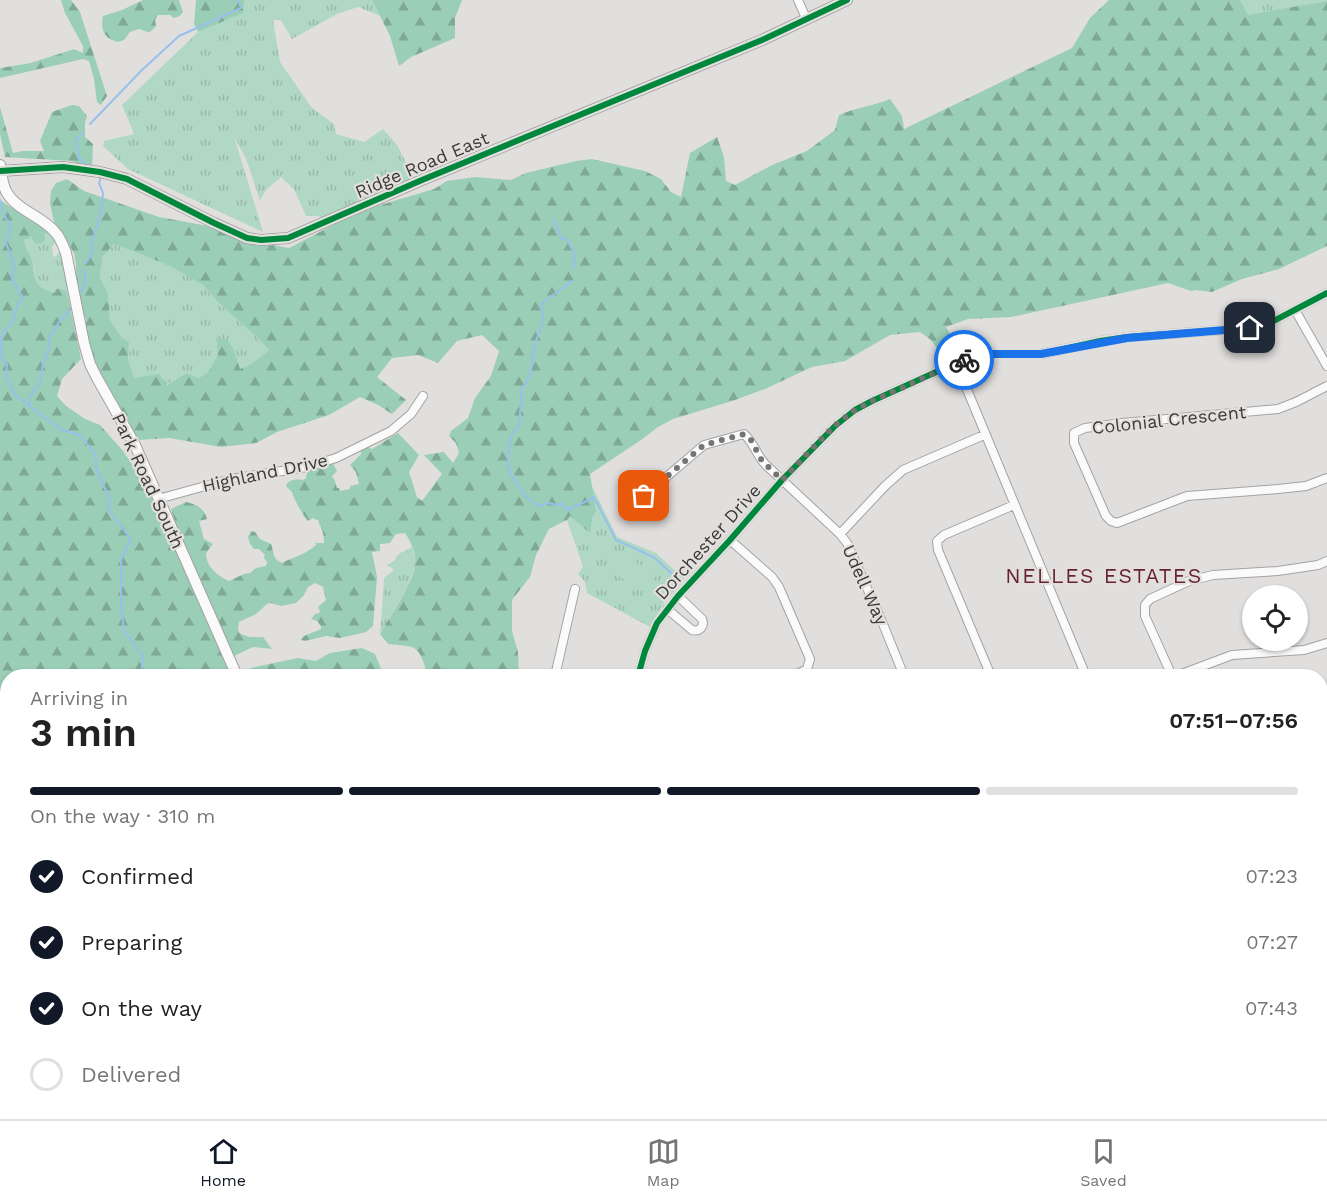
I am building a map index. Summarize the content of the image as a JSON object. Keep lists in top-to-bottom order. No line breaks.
{"streets":{"main road":["Ridge Road East","Park Road South"],"street":["Colonial Crescent","Highland Drive","Dorchester Drive","Udell Way"]},"crossings":[["Ridge Road East","Park Road South"],["Highland Drive","Park Road South"],["Dorchester Drive","Udell Way"]],"districts":["NELLES ESTATES"],"page":{"heading":["3 min","Arriving in","07:51–07:56"],"bar":"On the way · 310 m","list":[["Confirmed","07:23"],["Preparing","07:27"],["On the way","07:43"],"Delivered"],"tabs":["Home","Map","Saved"]}}
